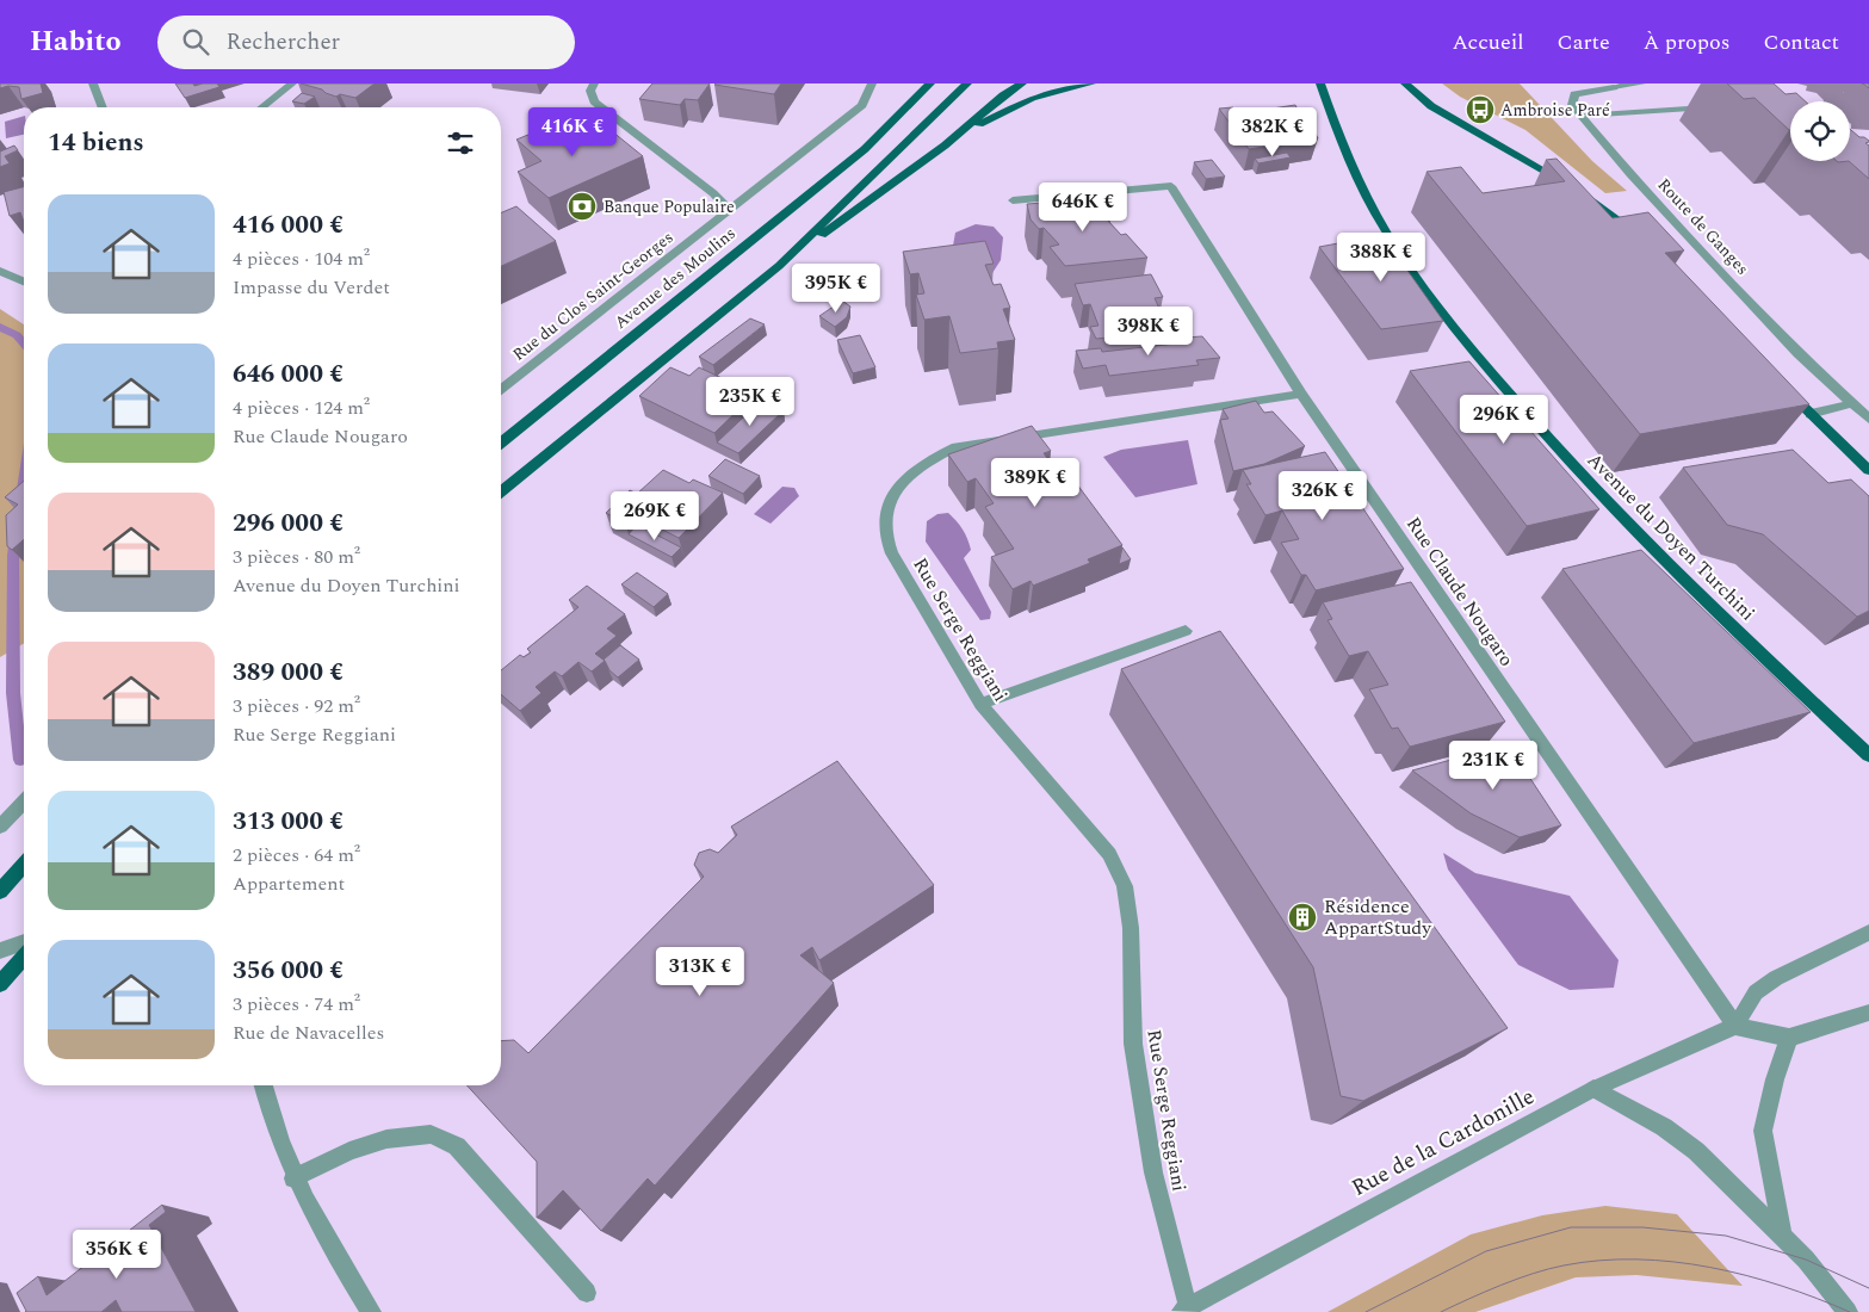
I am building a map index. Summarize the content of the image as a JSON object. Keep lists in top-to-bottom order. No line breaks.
{"streets":{"main road":["Avenue des Moulins","Avenue du Doyen Turchini"],"street":["Route de Ganges","Rue du Clos Saint-Georges","Rue Claude Nougaro","Rue Serge Reggiani","Rue de la Cardonille"]},"crossings":[["Rue Claude Nougaro","Rue Serge Reggiani"],["Rue Claude Nougaro","Rue de la Cardonille"],["Rue Serge Reggiani","Rue de la Cardonille"]],"places":{"bus stop":["Ambroise Paré"],"bank":["Banque Populaire"],"building":["Résidence AppartStudy"]},"page":{"header":"Habito","search":"Rechercher","nav":["Accueil","Carte","À propos","Contact"],"price":["416K €","382K €","646K €","388K €","395K €","398K €","235K €","296K €","389K €","326K €","269K €","231K €","313K €","356K €"],"heading":"14 biens","list":[{"name":"416 000 €","note":"4 pièces · 104 m² · Impasse du Verdet"},{"name":"646 000 €","note":"4 pièces · 124 m² · Rue Claude Nougaro"},{"name":"296 000 €","note":"3 pièces · 80 m² · Avenue du Doyen Turchini"},{"name":"389 000 €","note":"3 pièces · 92 m² · Rue Serge Reggiani"},{"name":"313 000 €","note":"2 pièces · 64 m² · Appartement"},{"name":"356 000 €","note":"3 pièces · 74 m² · Rue de Navacelles"}]}}
